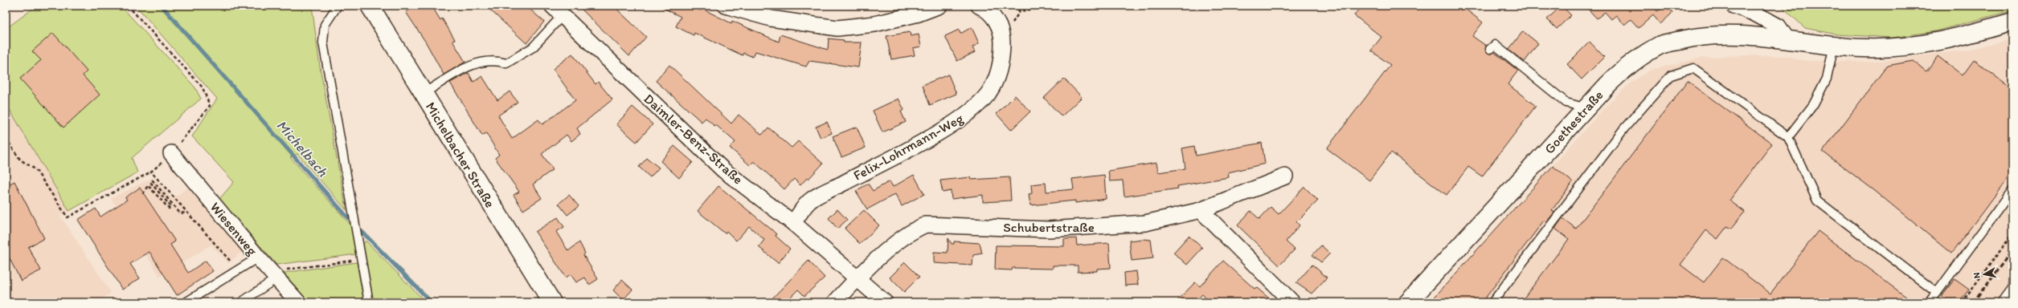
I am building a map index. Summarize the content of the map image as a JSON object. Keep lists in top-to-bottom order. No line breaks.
{"streets":{"street":["Goethestraße","Daimler-Benz-Straße","Felix-Lohrmann-Weg","Michelbacher Straße","Schubertstraße","Wiesenweg"]},"crossings":[["Daimler-Benz-Straße","Felix-Lohrmann-Weg"],["Daimler-Benz-Straße","Schubertstraße"]],"water":["Michelbach"],"north":"left"}
